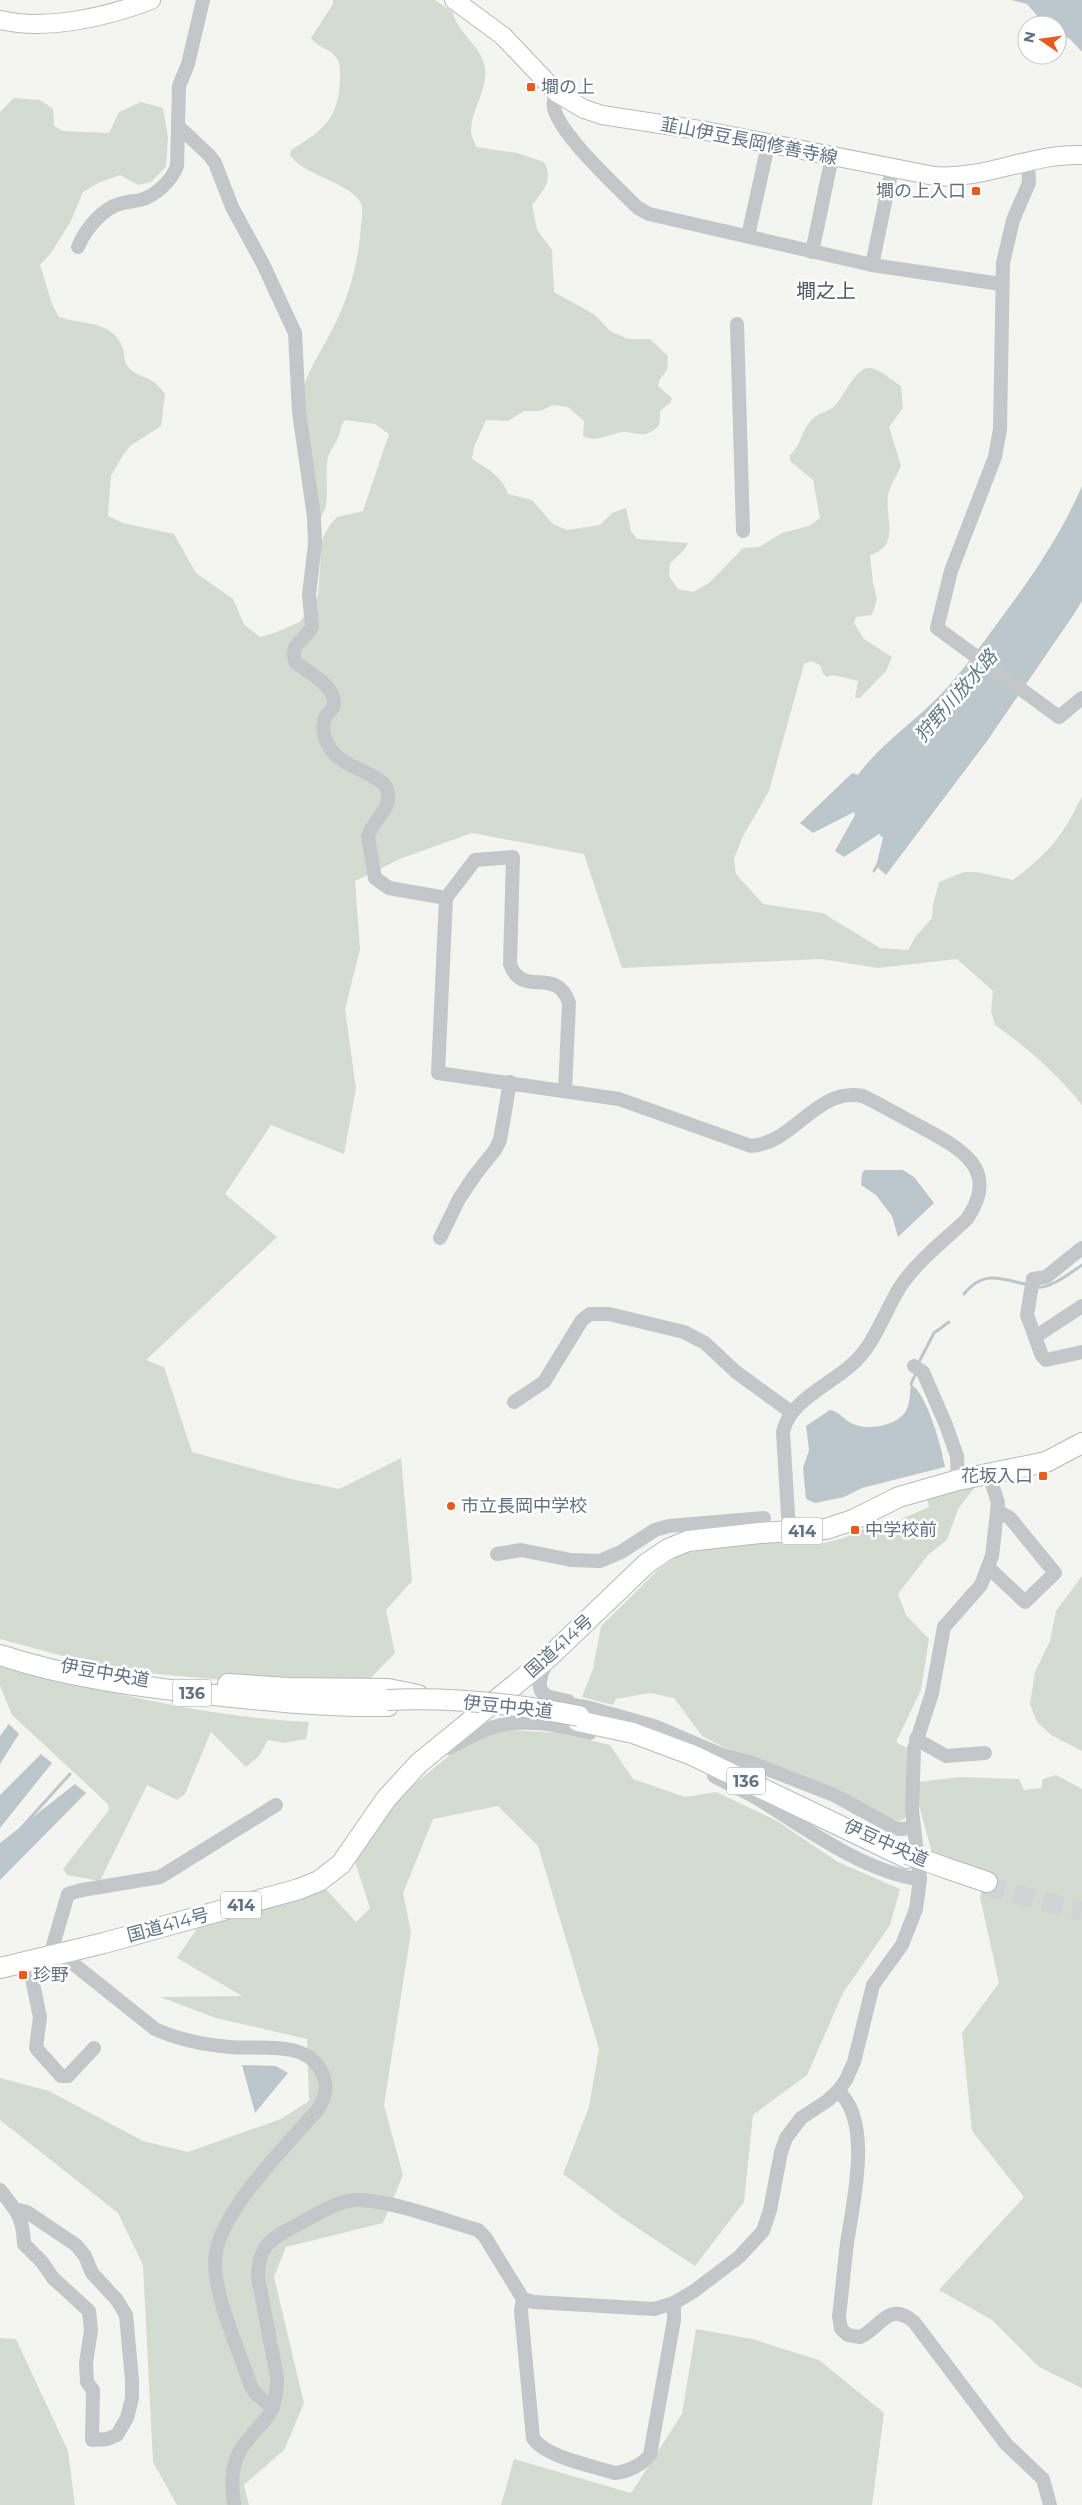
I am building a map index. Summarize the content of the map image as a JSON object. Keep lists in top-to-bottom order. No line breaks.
{"streets":{"highway":["414","国道414号","伊豆中央道","136"],"main road":["韮山伊豆長岡修善寺線"]},"districts":["墹之上"],"water":["狩野川放水路"],"places":{"transit":["墹の上","墹の上入口","花坂入口","中学校前","珍野"],"other":["市立長岡中学校"]},"north":"left"}
